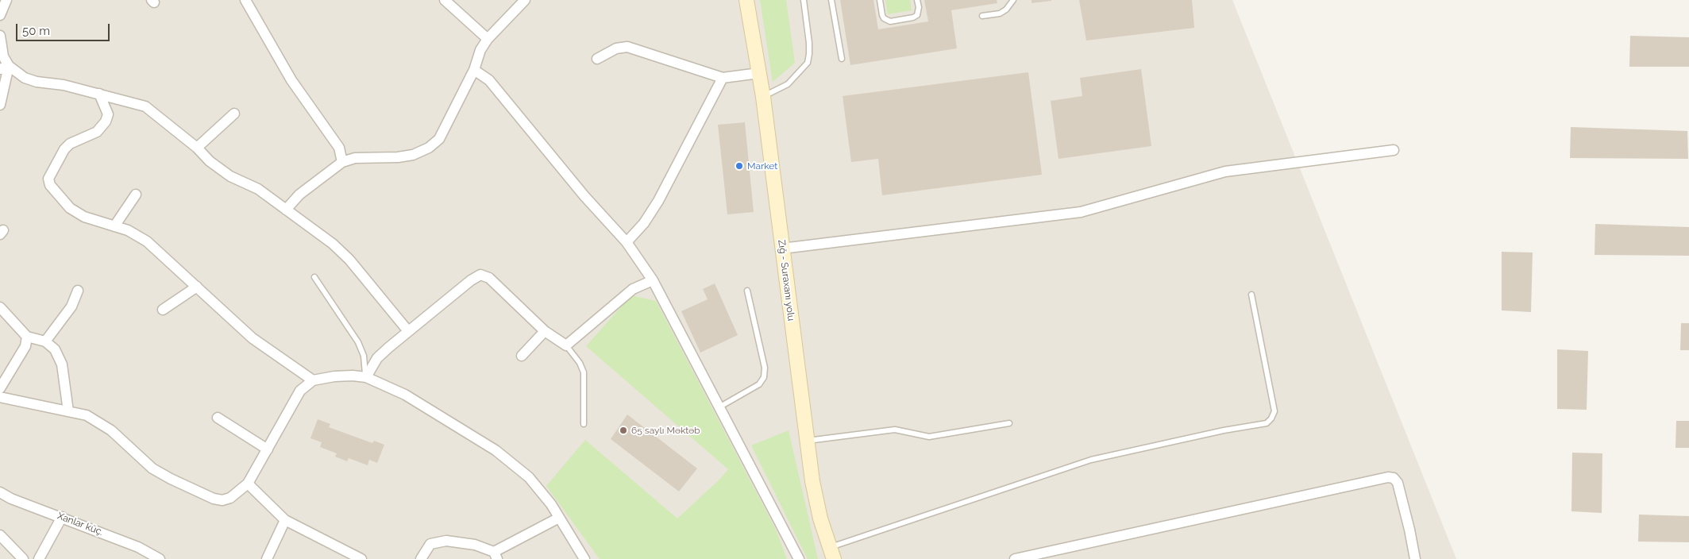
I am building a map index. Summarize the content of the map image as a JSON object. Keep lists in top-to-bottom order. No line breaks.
{"streets":{"main road":["Zığ - Suraxanı yolu"],"street":["Xanlar küç."]},"places":["Market","65 saylı Məktəb"],"scale_bar":"50 m"}
